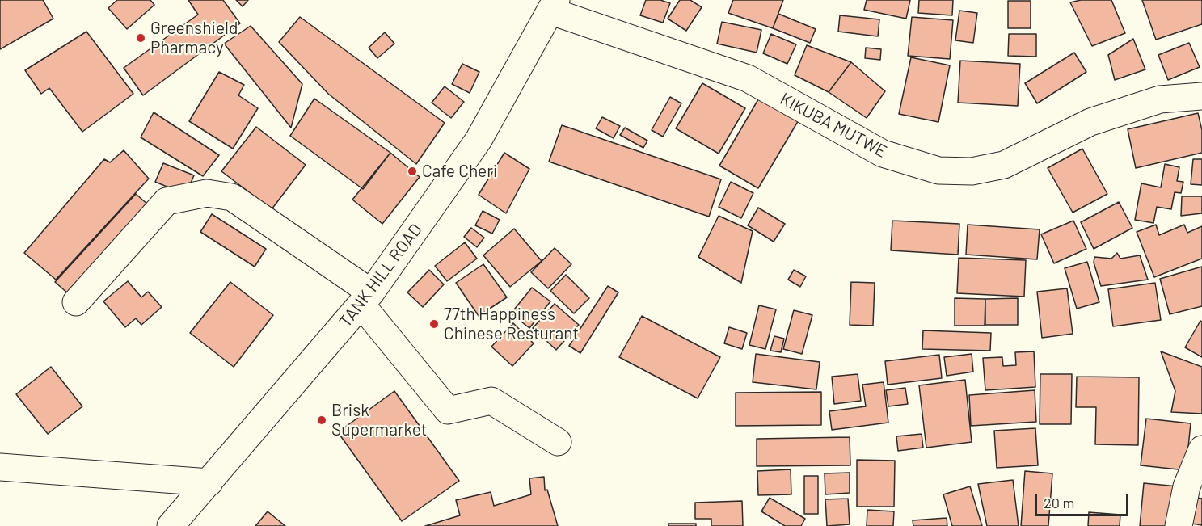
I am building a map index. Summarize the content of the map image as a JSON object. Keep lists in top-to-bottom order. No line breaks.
{"streets":{"street":["KIKUBA MUTWE","TANK HILL ROAD"]},"crossings":[["KIKUBA MUTWE","TANK HILL ROAD"]],"places":["Greenshield Pharmacy","Cafe Cheri","77th Happiness Chinese Resturant","Brisk Supermarket"],"scale_bar":"20 m"}
